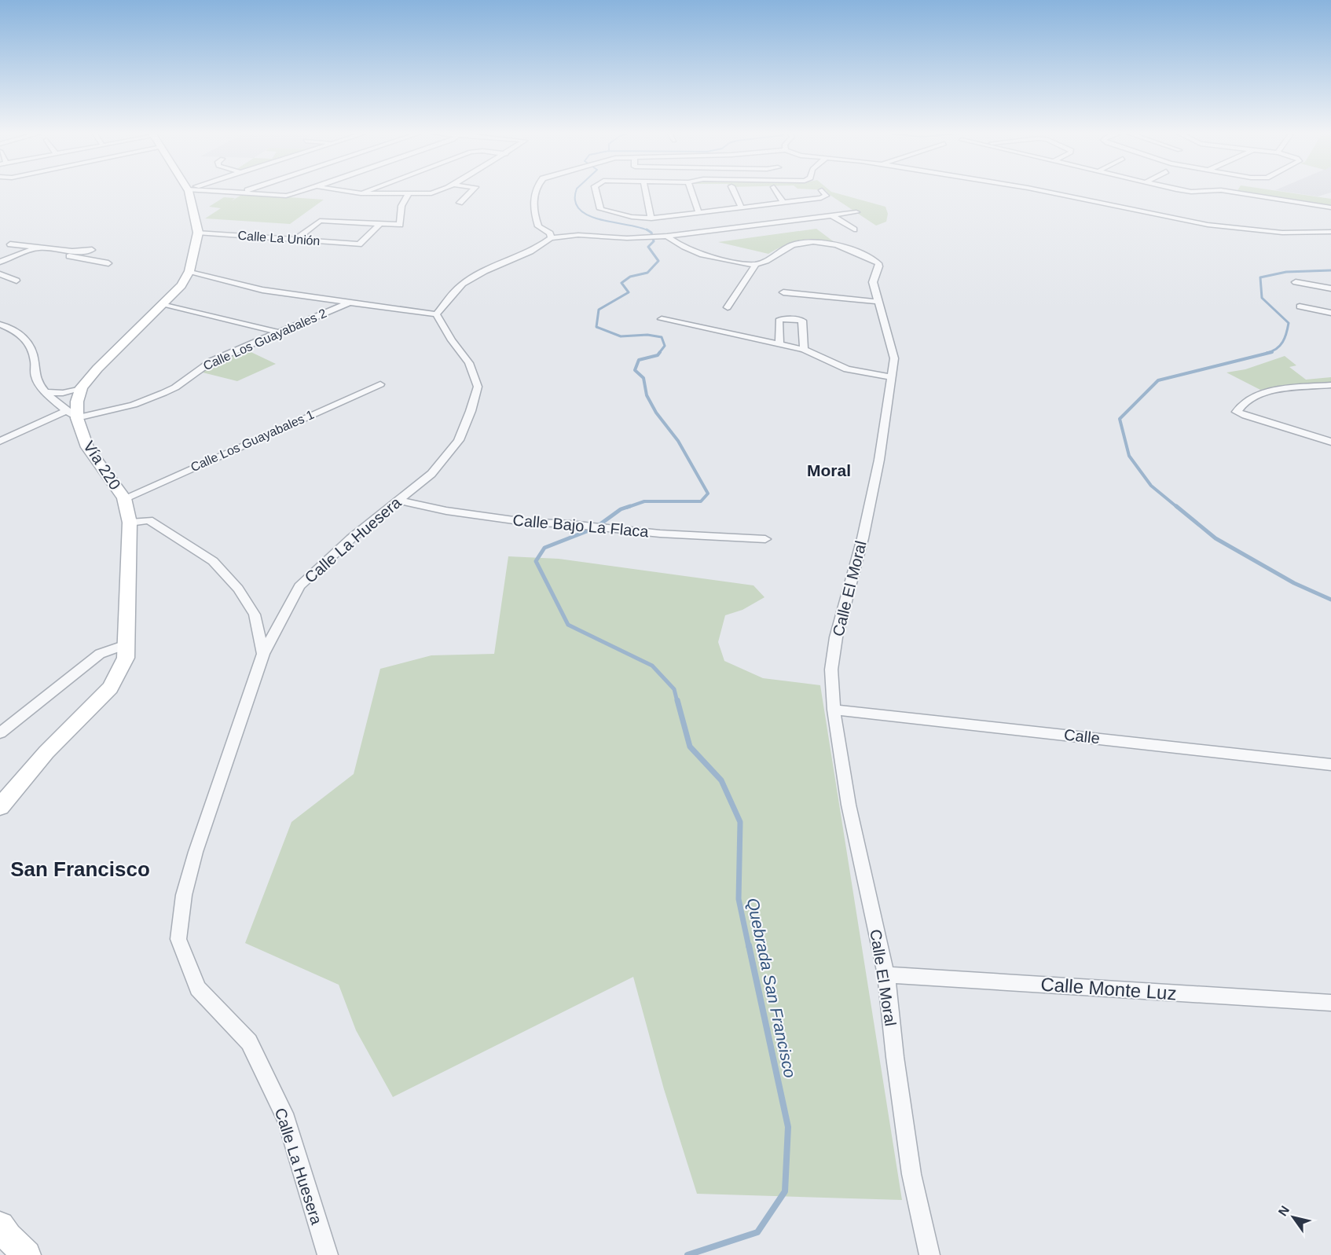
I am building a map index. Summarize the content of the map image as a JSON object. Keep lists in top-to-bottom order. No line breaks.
{"streets":{"main road":["Vía 220"],"street":["Calle La Unión","Calle Los Guayabales 2","Calle Los Guayabales 1","Calle Bajo La Flaca","Calle La Huesera","Calle El Moral","Calle","Calle Monte Luz"]},"crossings":[["Calle La Unión","Vía 220"],["Calle Los Guayabales 2","Vía 220"],["Calle Los Guayabales 1","Vía 220"],["Calle Bajo La Flaca","Calle La Huesera"],["Calle El Moral","Calle"],["Calle El Moral","Calle Monte Luz"]],"districts":["Moral","San Francisco"],"water":["Quebrada San Francisco"],"north":"top left"}
